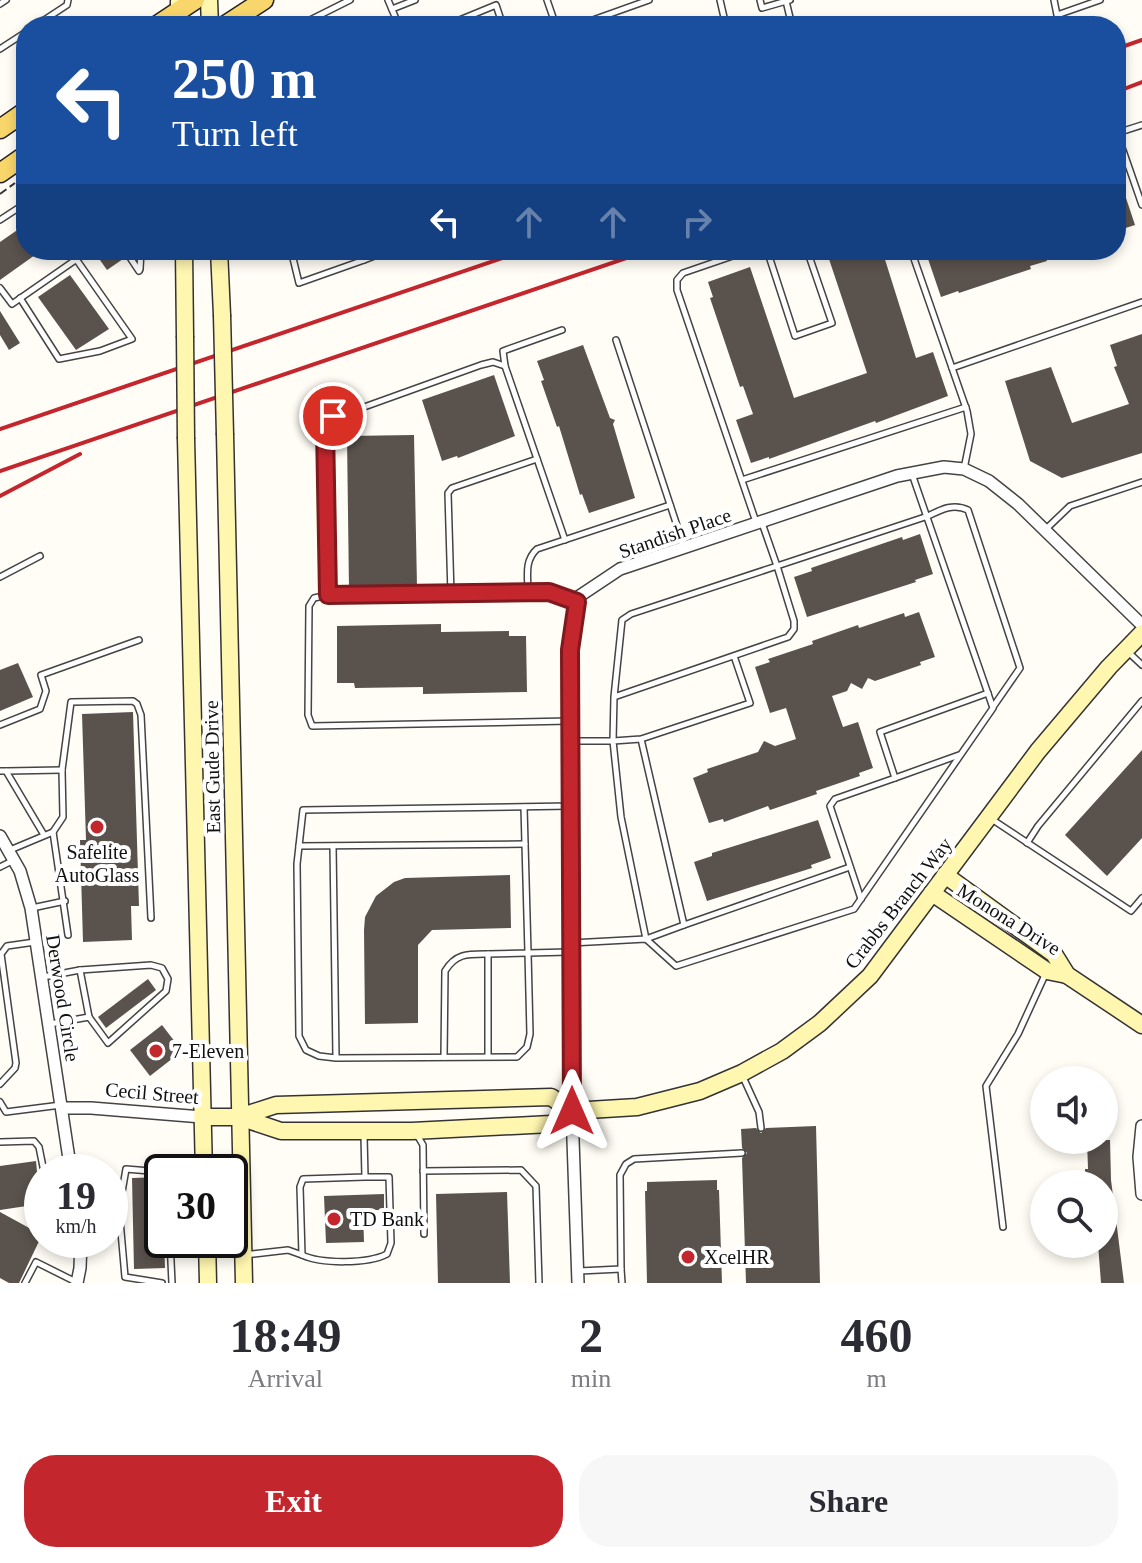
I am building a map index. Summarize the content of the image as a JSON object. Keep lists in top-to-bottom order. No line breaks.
{"streets":{"main road":["East Gude Drive","Crabbs Branch Way","Monona Drive","Cecil Street"],"street":["Standish Place","Derwood Circle"]},"crossings":[["East Gude Drive","Crabbs Branch Way"],["East Gude Drive","Cecil Street"],["Crabbs Branch Way","Monona Drive"],["Crabbs Branch Way","Cecil Street"],["Derwood Circle","Cecil Street"]],"places":["Safelite AutoGlass","7-Eleven","TD Bank","XcelHR"],"page":{"turn":["250 m","Turn left"],"speed":"19 km/h","limit":"30","eta":["18:49","Arrival","2","min","460","m"],"buttons":["Exit","Share"]}}
